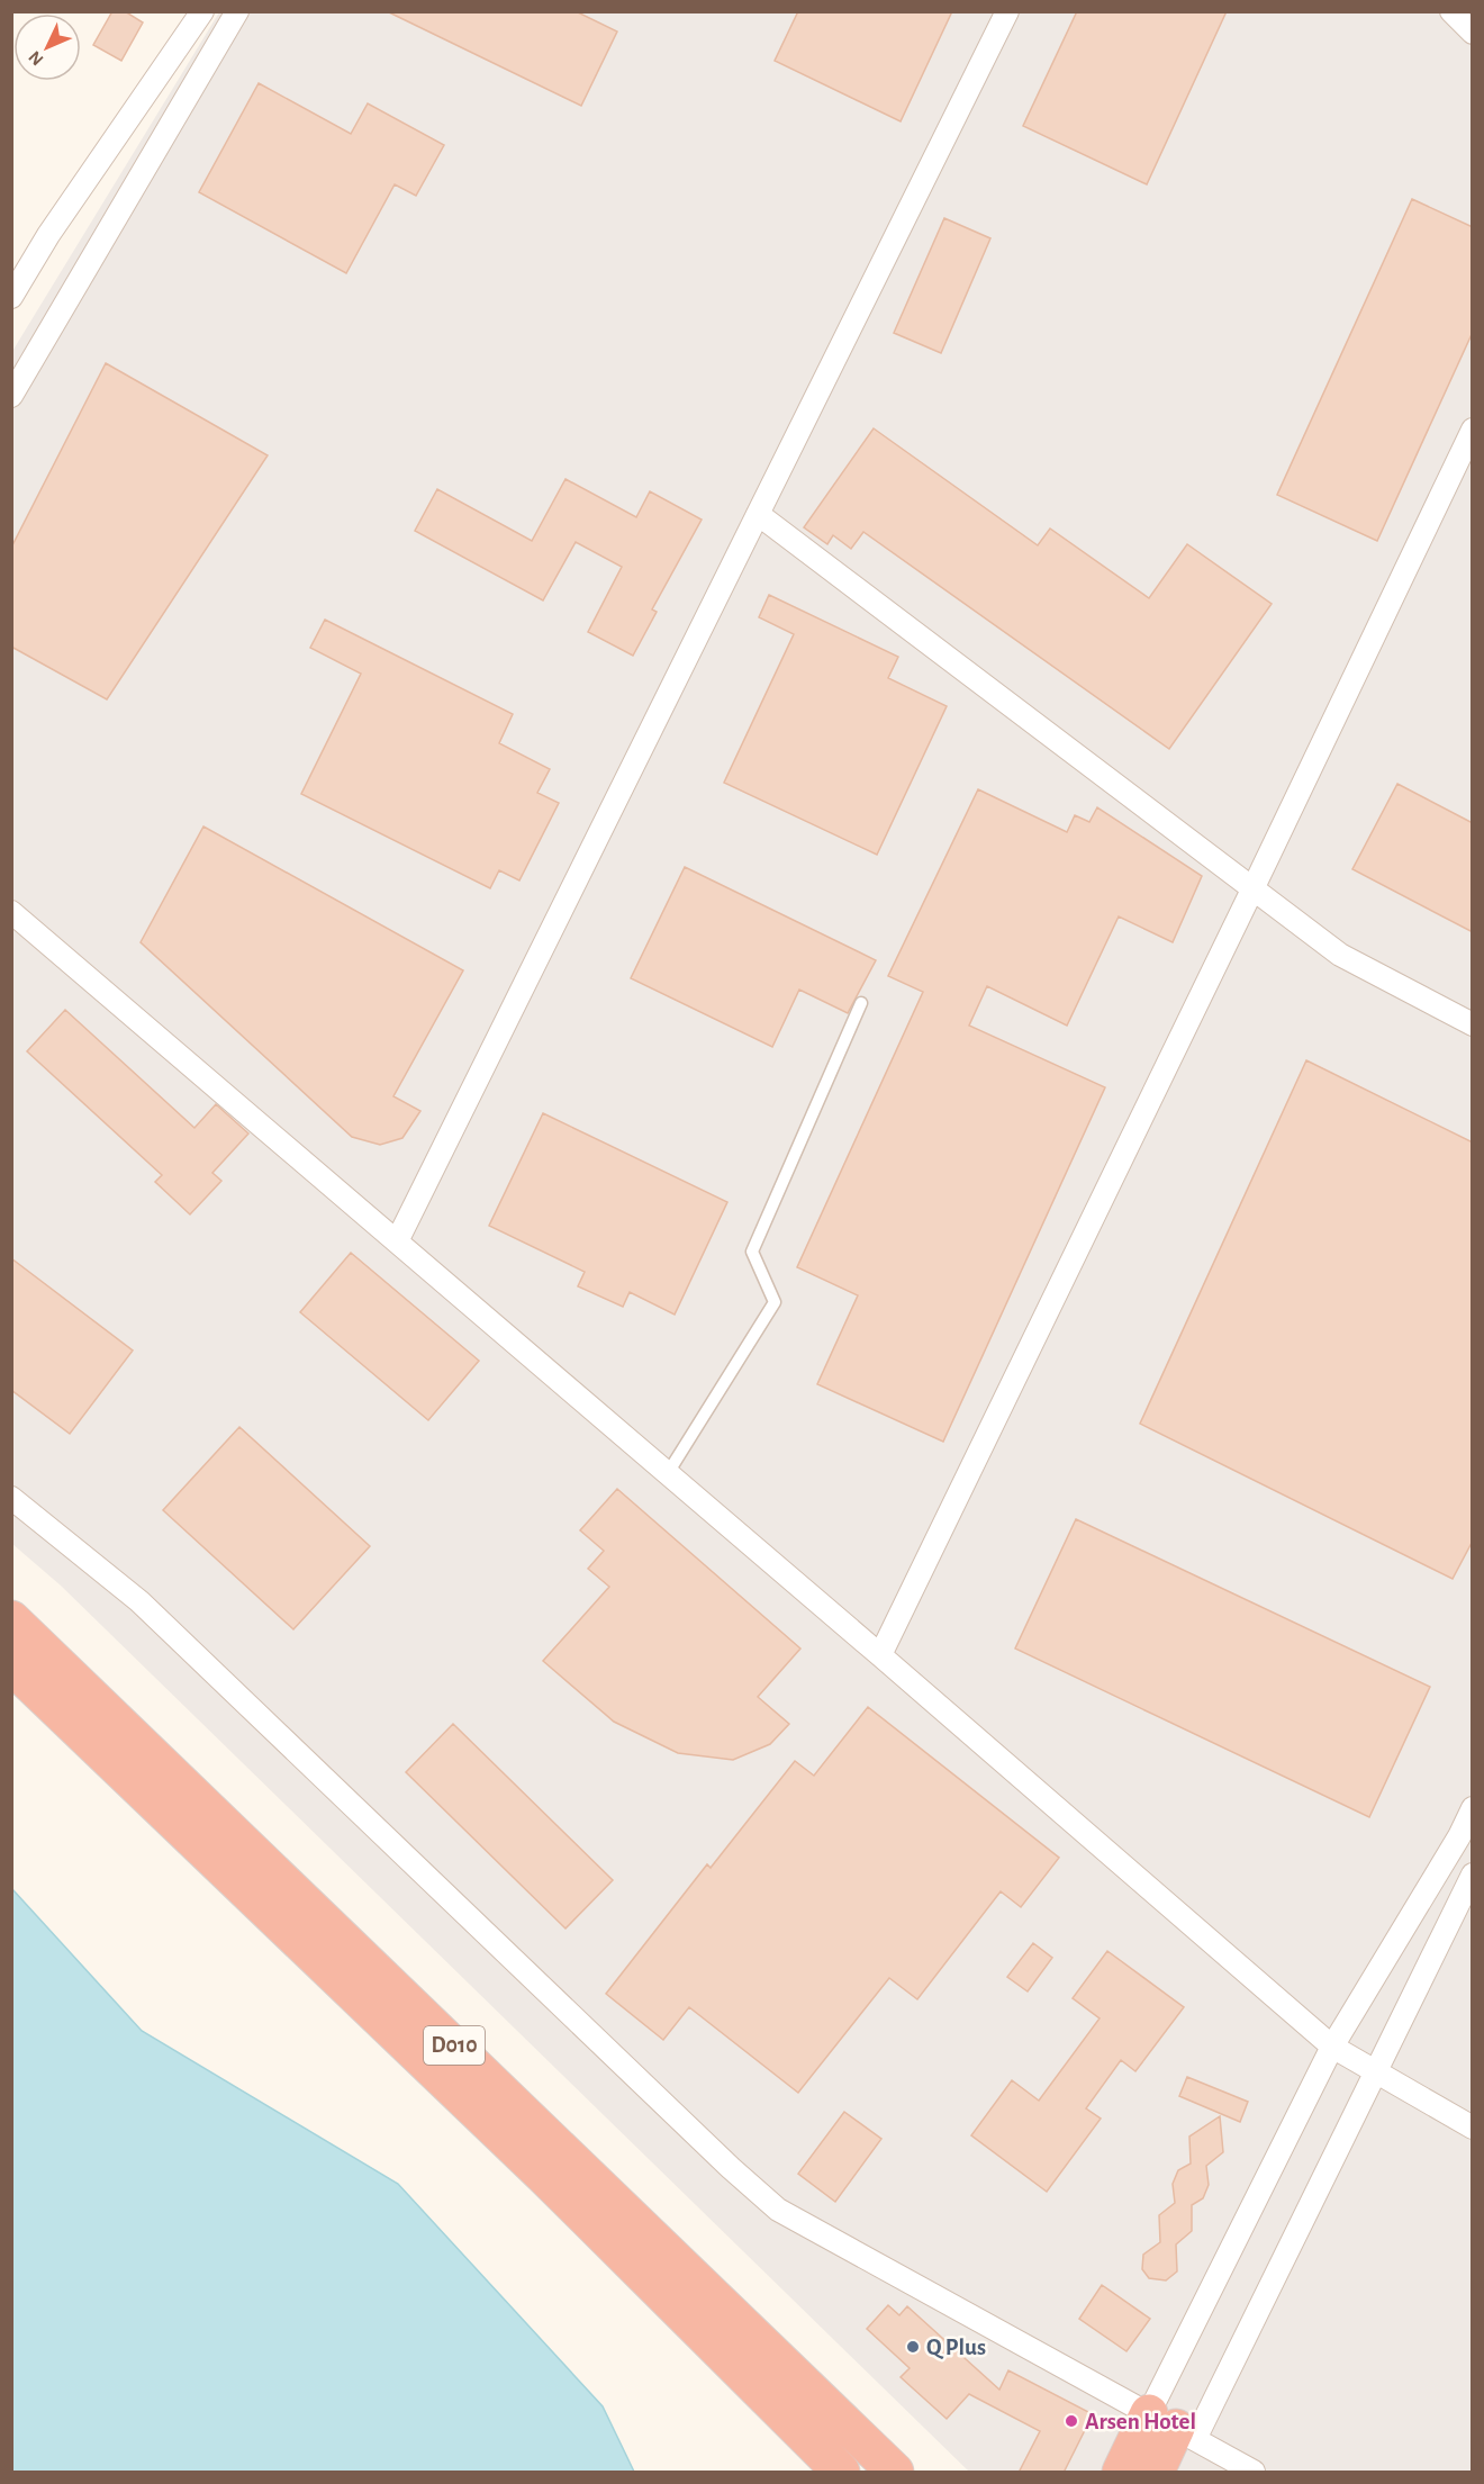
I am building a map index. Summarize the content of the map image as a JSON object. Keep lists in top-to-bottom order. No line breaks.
{"streets":{"highway":["D010"]},"places":["Q Plus","Arsen Hotel"],"north":"bottom left"}
